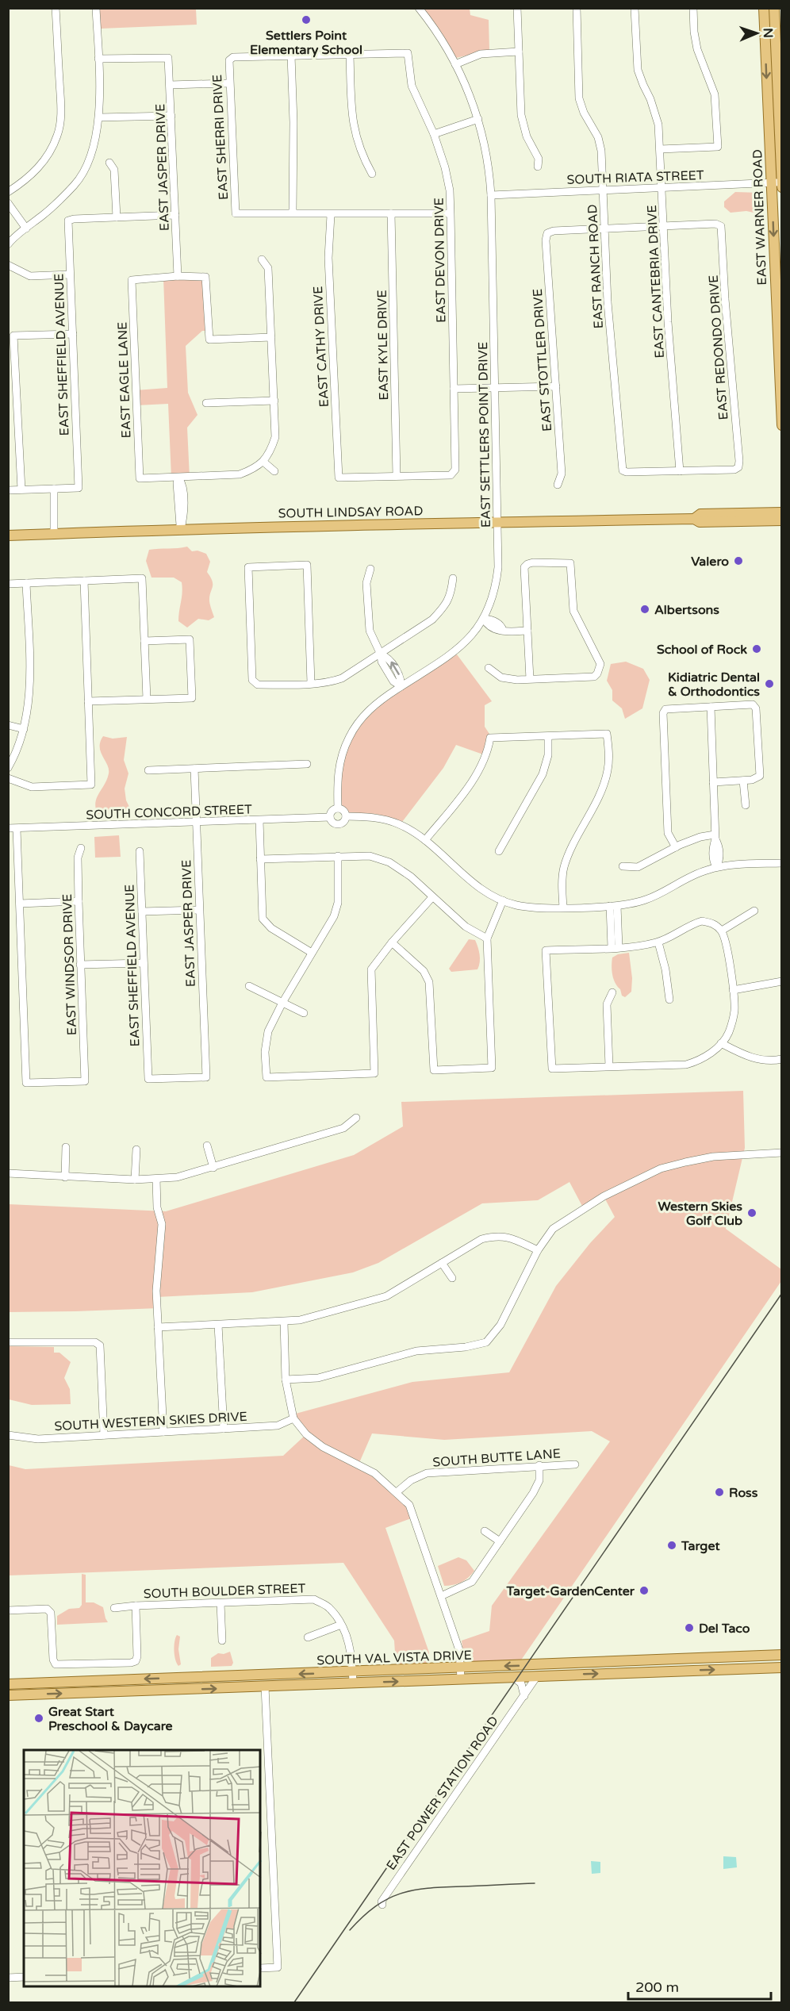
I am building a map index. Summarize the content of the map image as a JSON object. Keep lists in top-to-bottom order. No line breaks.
{"streets":{"main road":["EAST WARNER ROAD","SOUTH LINDSAY ROAD","SOUTH VAL VISTA DRIVE"],"street":["EAST SHERRI DRIVE","EAST JASPER DRIVE","SOUTH RIATA STREET","EAST DEVON DRIVE","EAST RANCH ROAD","EAST CANTEBRIA DRIVE","EAST KYLE DRIVE","EAST CATHY DRIVE","EAST REDONDO DRIVE","EAST SHEFFIELD AVENUE","EAST STOTTLER DRIVE","EAST EAGLE LANE","EAST SETTLERS POINT DRIVE","SOUTH CONCORD STREET","EAST WINDSOR DRIVE","SOUTH WESTERN SKIES DRIVE","SOUTH BUTTE LANE","SOUTH BOULDER STREET","EAST POWER STATION ROAD"]},"crossings":[["EAST JASPER DRIVE","EAST SHEFFIELD AVENUE"],["EAST JASPER DRIVE","EAST EAGLE LANE"],["EAST JASPER DRIVE","SOUTH CONCORD STREET"],["SOUTH RIATA STREET","EAST WARNER ROAD"],["SOUTH RIATA STREET","EAST RANCH ROAD"],["SOUTH RIATA STREET","EAST CANTEBRIA DRIVE"],["SOUTH RIATA STREET","EAST SETTLERS POINT DRIVE"],["EAST DEVON DRIVE","EAST KYLE DRIVE"],["EAST DEVON DRIVE","EAST CATHY DRIVE"],["EAST RANCH ROAD","EAST CANTEBRIA DRIVE"],["EAST RANCH ROAD","EAST REDONDO DRIVE"],["EAST RANCH ROAD","EAST STOTTLER DRIVE"],["EAST CANTEBRIA DRIVE","EAST REDONDO DRIVE"],["EAST KYLE DRIVE","EAST CATHY DRIVE"],["EAST SETTLERS POINT DRIVE","SOUTH LINDSAY ROAD"],["EAST SETTLERS POINT DRIVE","SOUTH CONCORD STREET"],["SOUTH VAL VISTA DRIVE","EAST POWER STATION ROAD"]],"places":["Settlers Point Elementary School","Valero","Albertsons","School of Rock","Kidiatric Dental & Orthodontics","Western Skies Golf Club","Ross","Target","Target-GardenCenter","Del Taco","Great Start Preschool & Daycare"],"scale_bar":"200 m","north":"right"}
